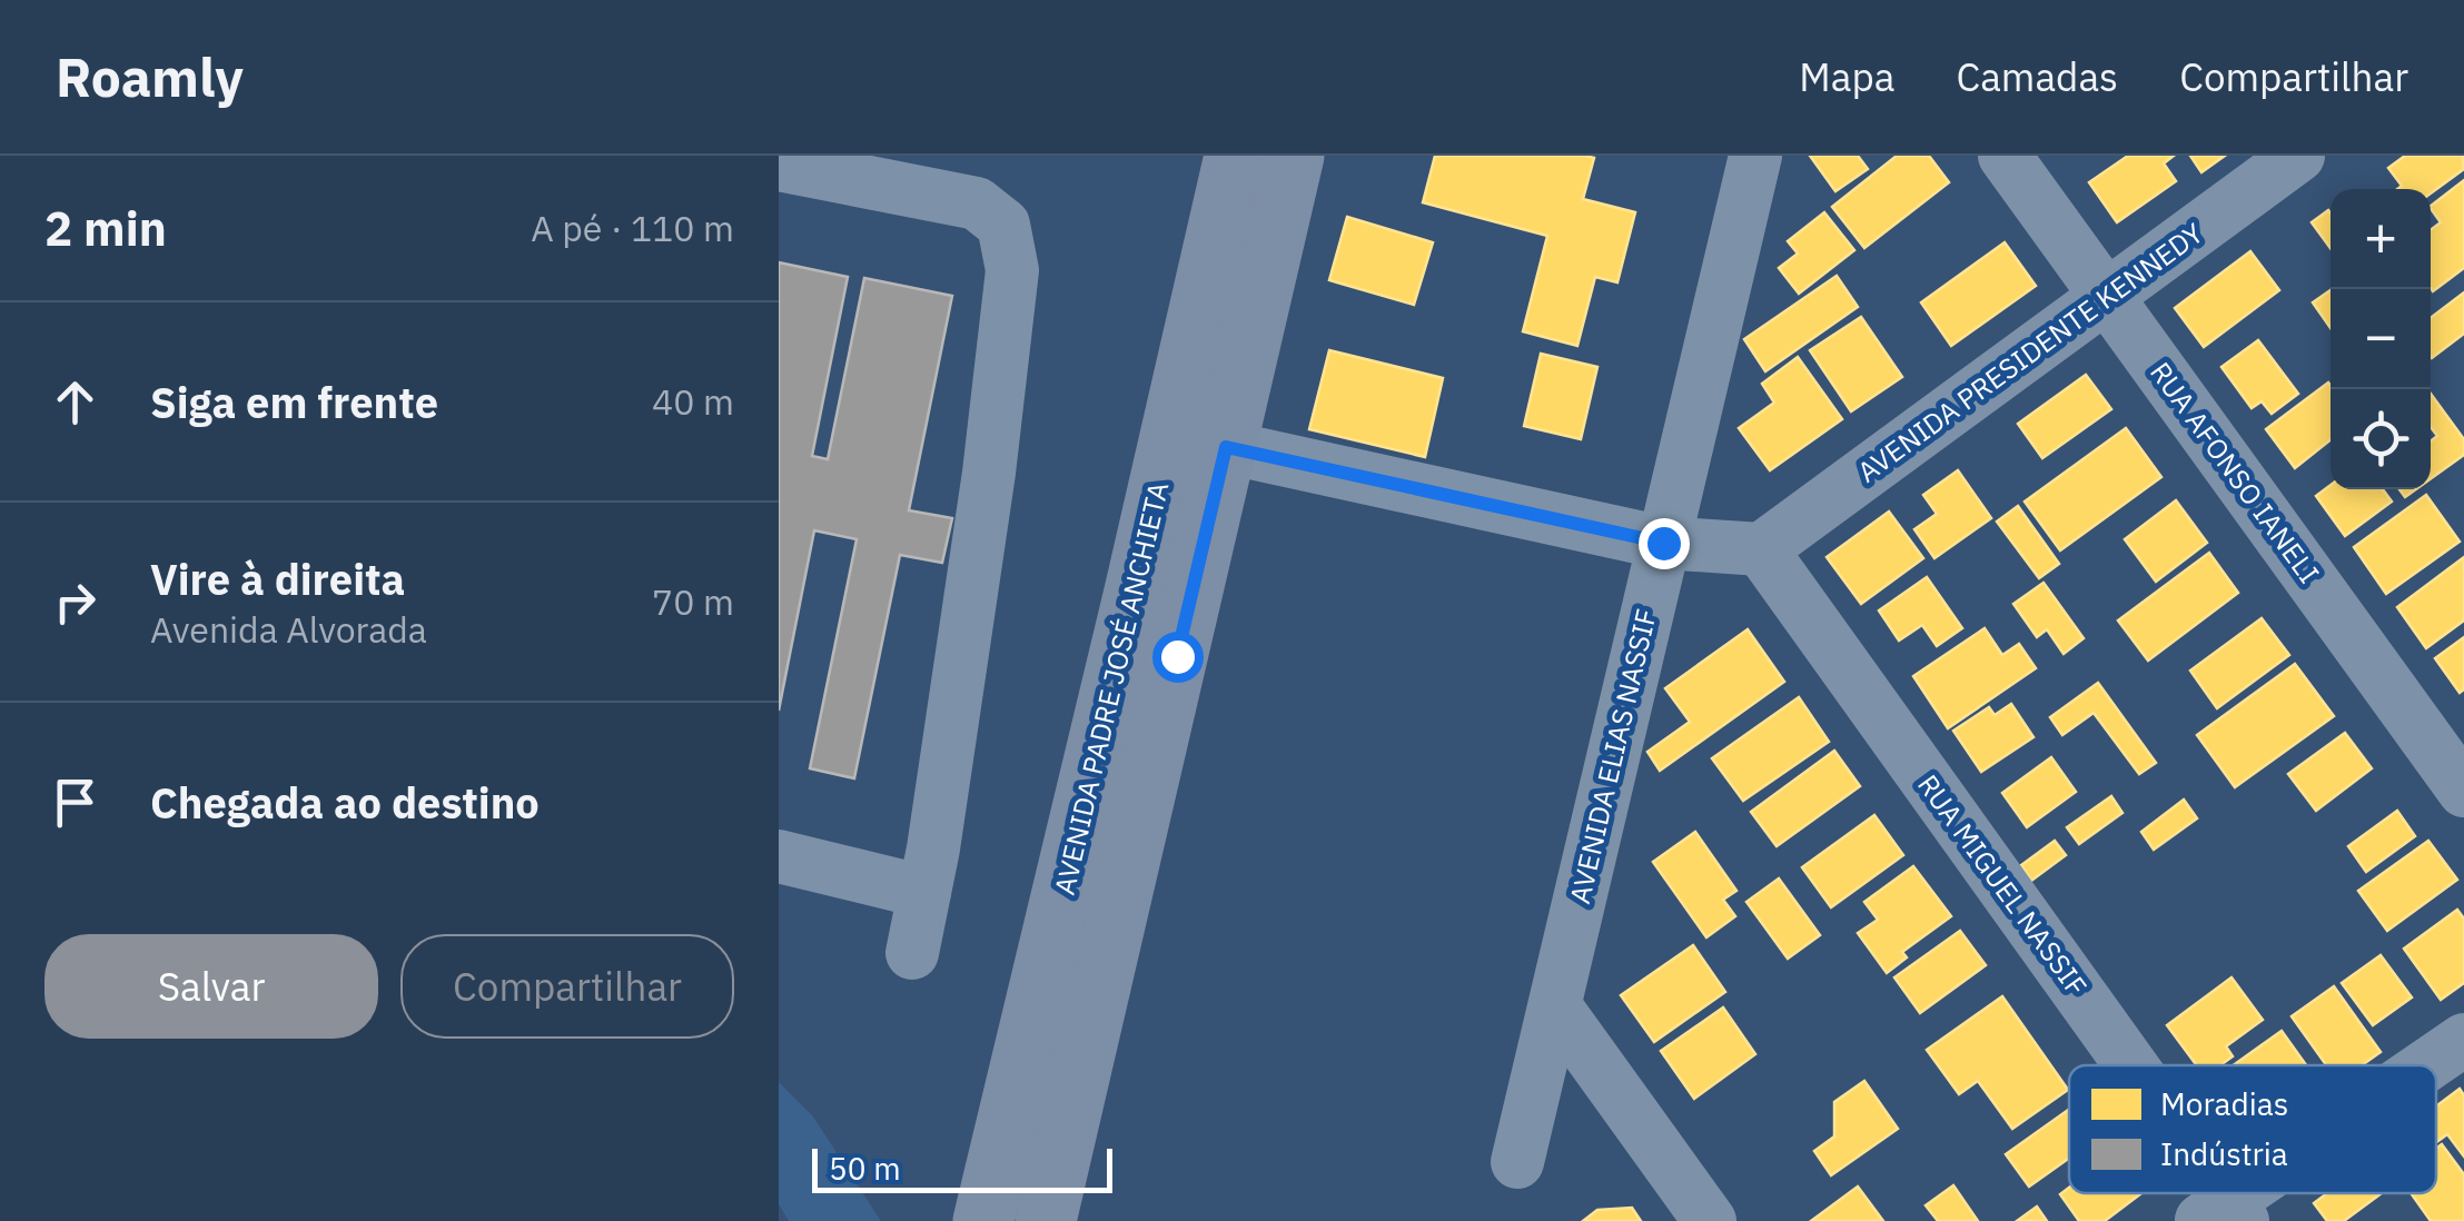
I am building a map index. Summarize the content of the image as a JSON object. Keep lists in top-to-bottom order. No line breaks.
{"streets":{"main road":["AVENIDA PADRE JOSÉ ANCHIETA"],"street":["AVENIDA PRESIDENTE KENNEDY","RUA AFONSO IANELI","AVENIDA ELIAS NASSIF","RUA MIGUEL NASSIF"]},"crossings":[["AVENIDA PRESIDENTE KENNEDY","RUA AFONSO IANELI"],["AVENIDA PRESIDENTE KENNEDY","RUA MIGUEL NASSIF"]],"legend":["Moradias","Indústria"],"scale_bar":"50 m","page":{"header":"Roamly","nav":["Mapa","Camadas","Compartilhar"],"heading":["2 min","A pé · 110 m"],"map_buttons":["+","−"],"list":[["Siga em frente","40 m"],["Vire à direita","Avenida Alvorada","70 m"],"Chegada ao destino"],"buttons":["Salvar","Compartilhar"],"scale":"50 m"}}
